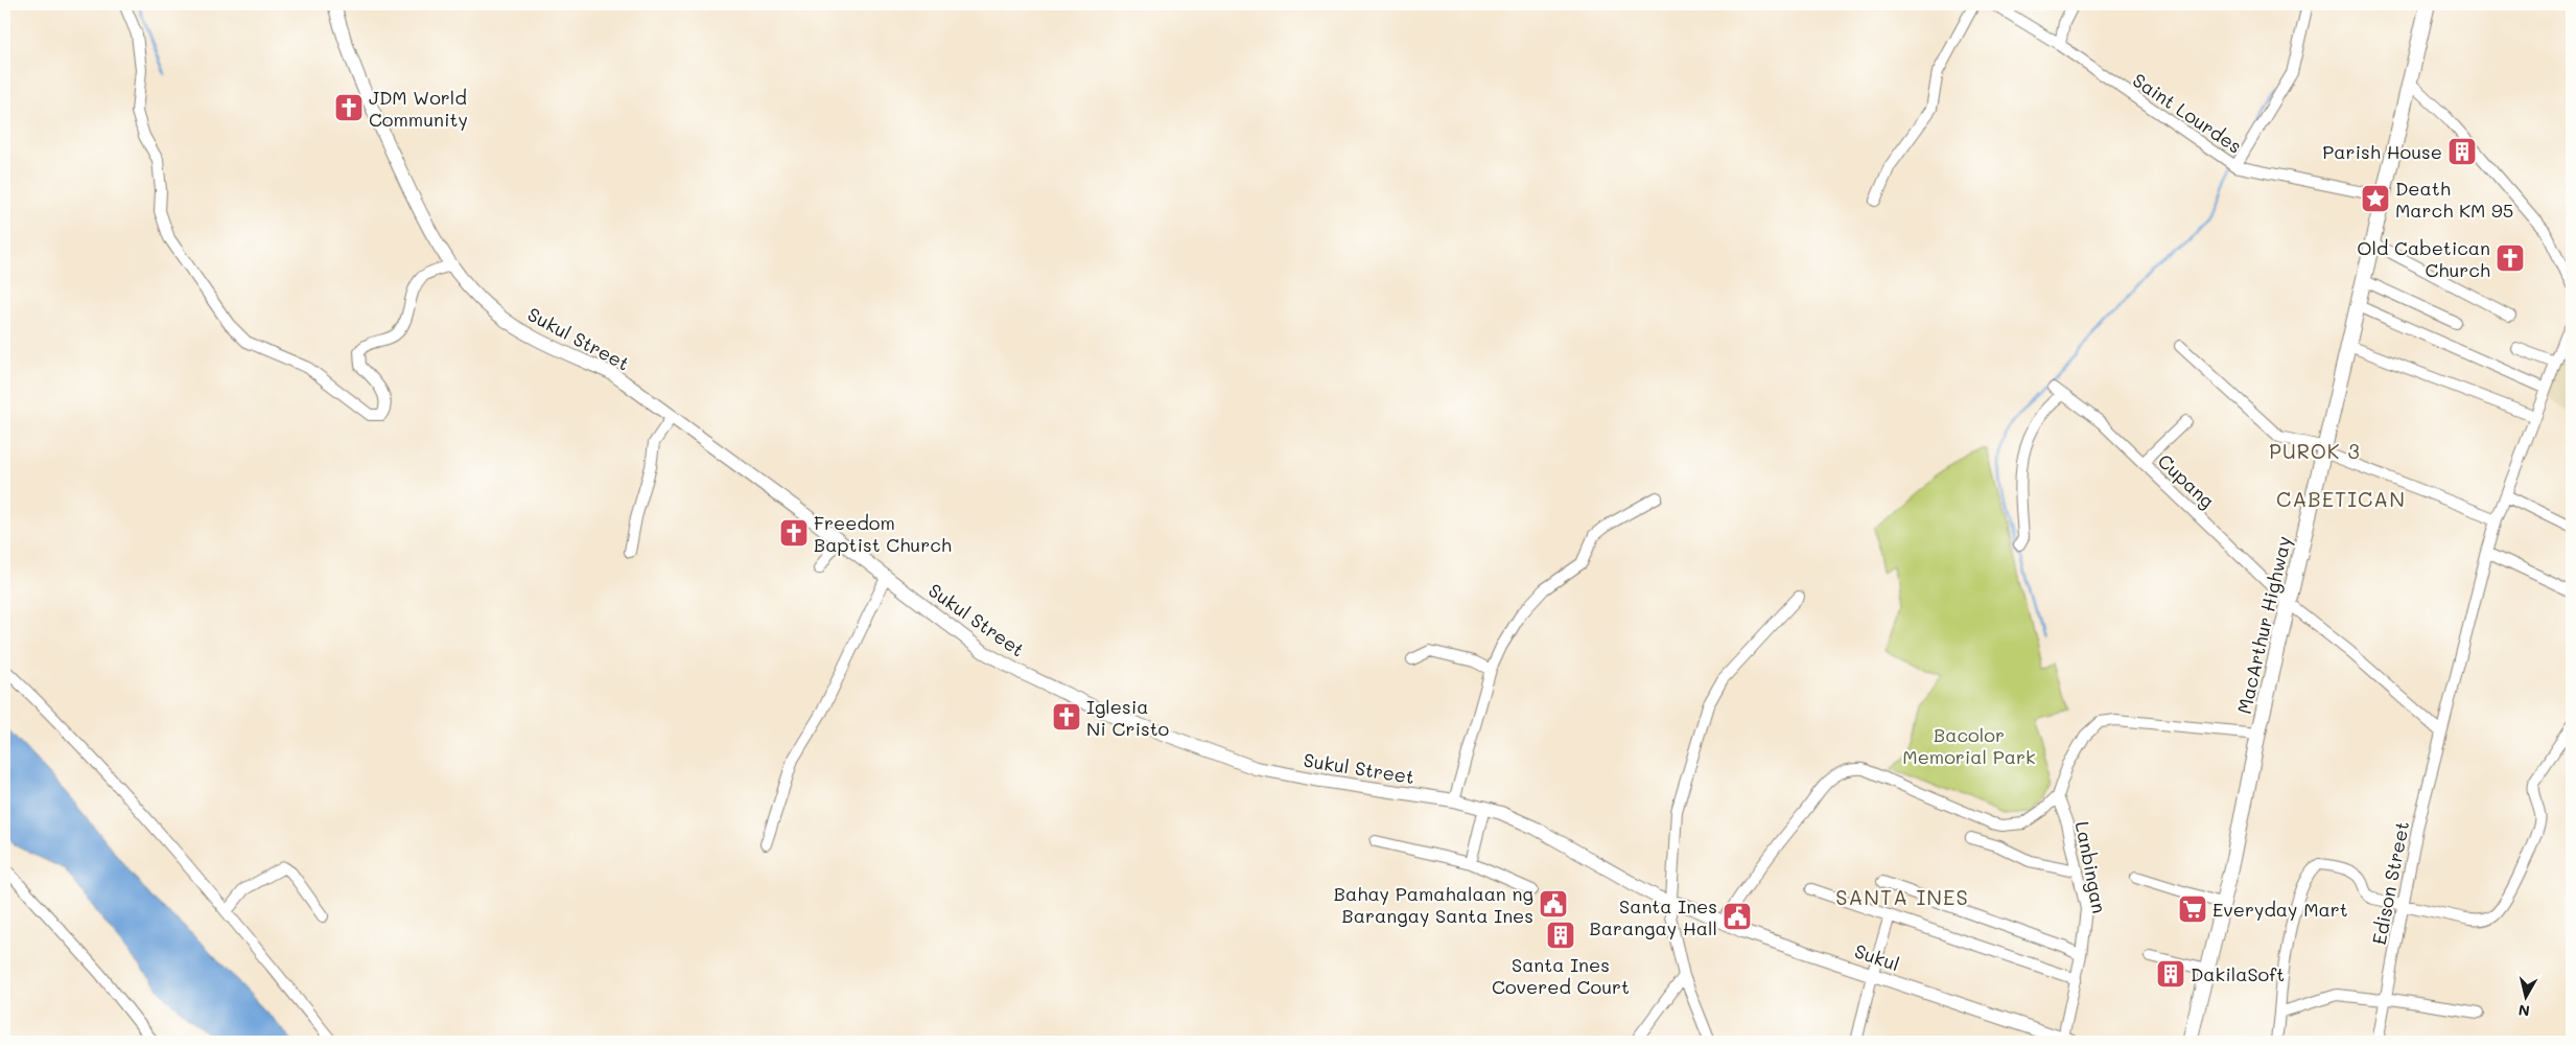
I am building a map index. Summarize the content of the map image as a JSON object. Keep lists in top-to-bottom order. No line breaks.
{"streets":{"main road":["MacArthur Highway"],"street":["Saint Lourdes","Sukul Street","Cupang","Lanbingan","Edison Street","Sukul"]},"crossings":[["Saint Lourdes","MacArthur Highway"],["Sukul Street","Sukul"],["Cupang","MacArthur Highway"],["Cupang","Edison Street"],["Lanbingan","Sukul"]],"districts":["PUROK 3","CABETICAN","SANTA INES"],"parks":["Bacolor Memorial Park"],"places":{"church":["JDM World Community","Old Cabetican Church","Freedom Baptist Church","Iglesia Ni Cristo"],"building":["Parish House","Santa Ines Covered Court","DakilaSoft"],"place":["Death March KM 95"],"public building":["Bahay Pamahalaan ng Barangay Santa Ines","Santa Ines Barangay Hall"],"supermarket":["Everyday Mart"]},"north":"bottom"}
